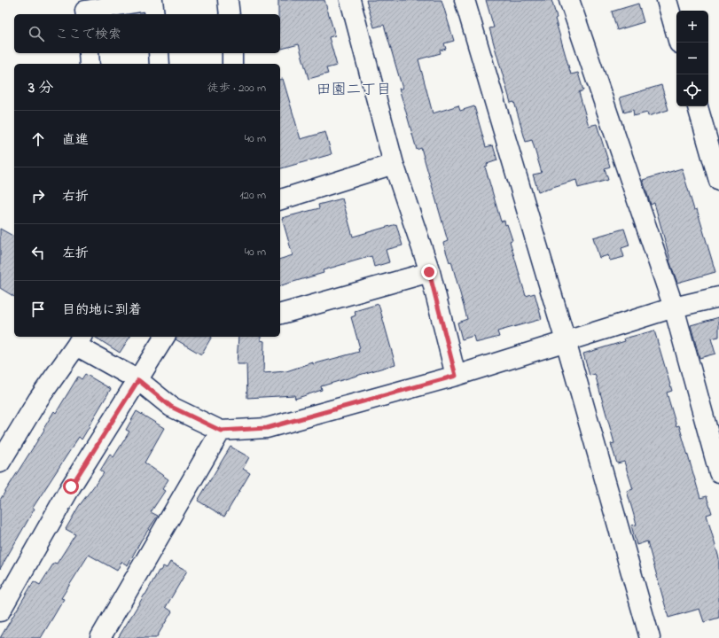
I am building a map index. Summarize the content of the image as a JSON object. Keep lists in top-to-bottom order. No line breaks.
{"districts":["田園二丁目"],"page":{"map_buttons":["+","−"],"search":"ここで検索","heading":["3 分","徒歩 · 200 m"],"list":[["直進","40 m"],["右折","120 m"],["左折","40 m"],"目的地に到着"]}}
